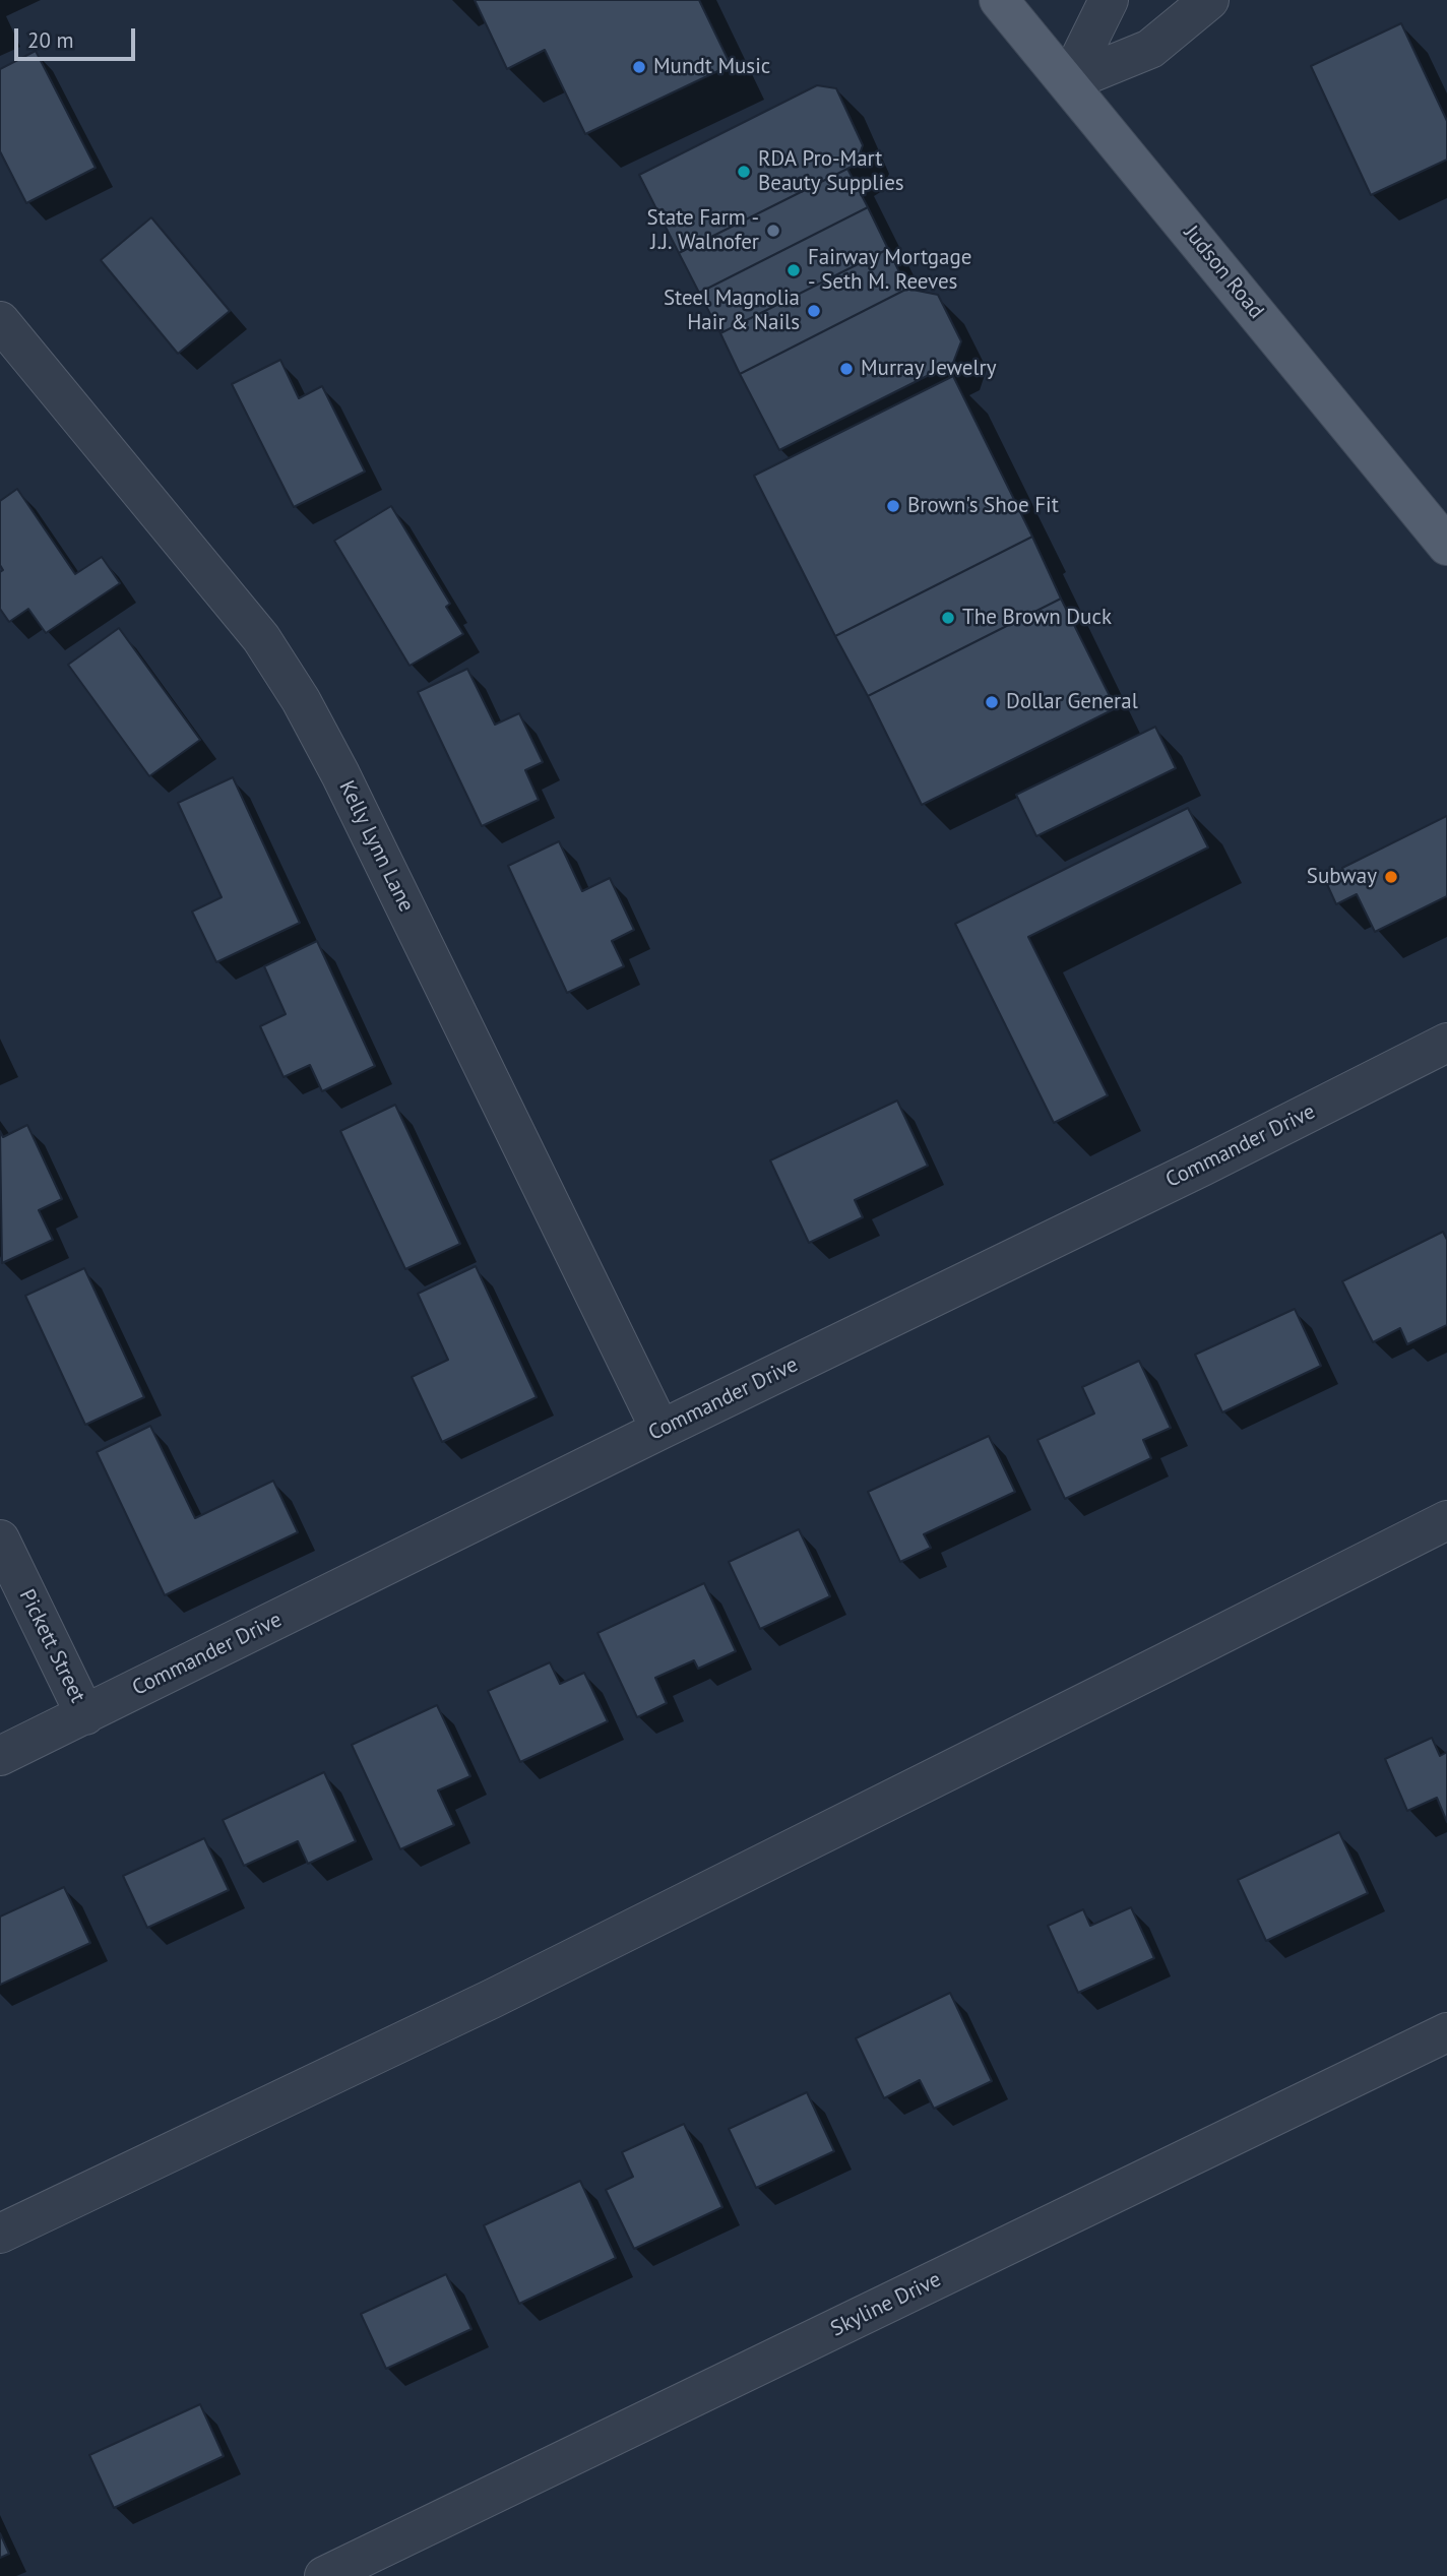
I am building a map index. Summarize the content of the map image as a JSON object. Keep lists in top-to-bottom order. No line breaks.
{"streets":{"main road":["Judson Road"],"street":["Kelly Lynn Lane","Commander Drive","Pickett Street","Skyline Drive"]},"crossings":[["Kelly Lynn Lane","Commander Drive"],["Commander Drive","Pickett Street"]],"places":["Mundt Music","RDA Pro-Mart Beauty Supplies","State Farm - J.J. Walnofer","Fairway Mortgage - Seth M. Reeves","Steel Magnolia Hair & Nails","Murray Jewelry","Brown's Shoe Fit","The Brown Duck","Dollar General","Subway"],"scale_bar":"20 m"}
